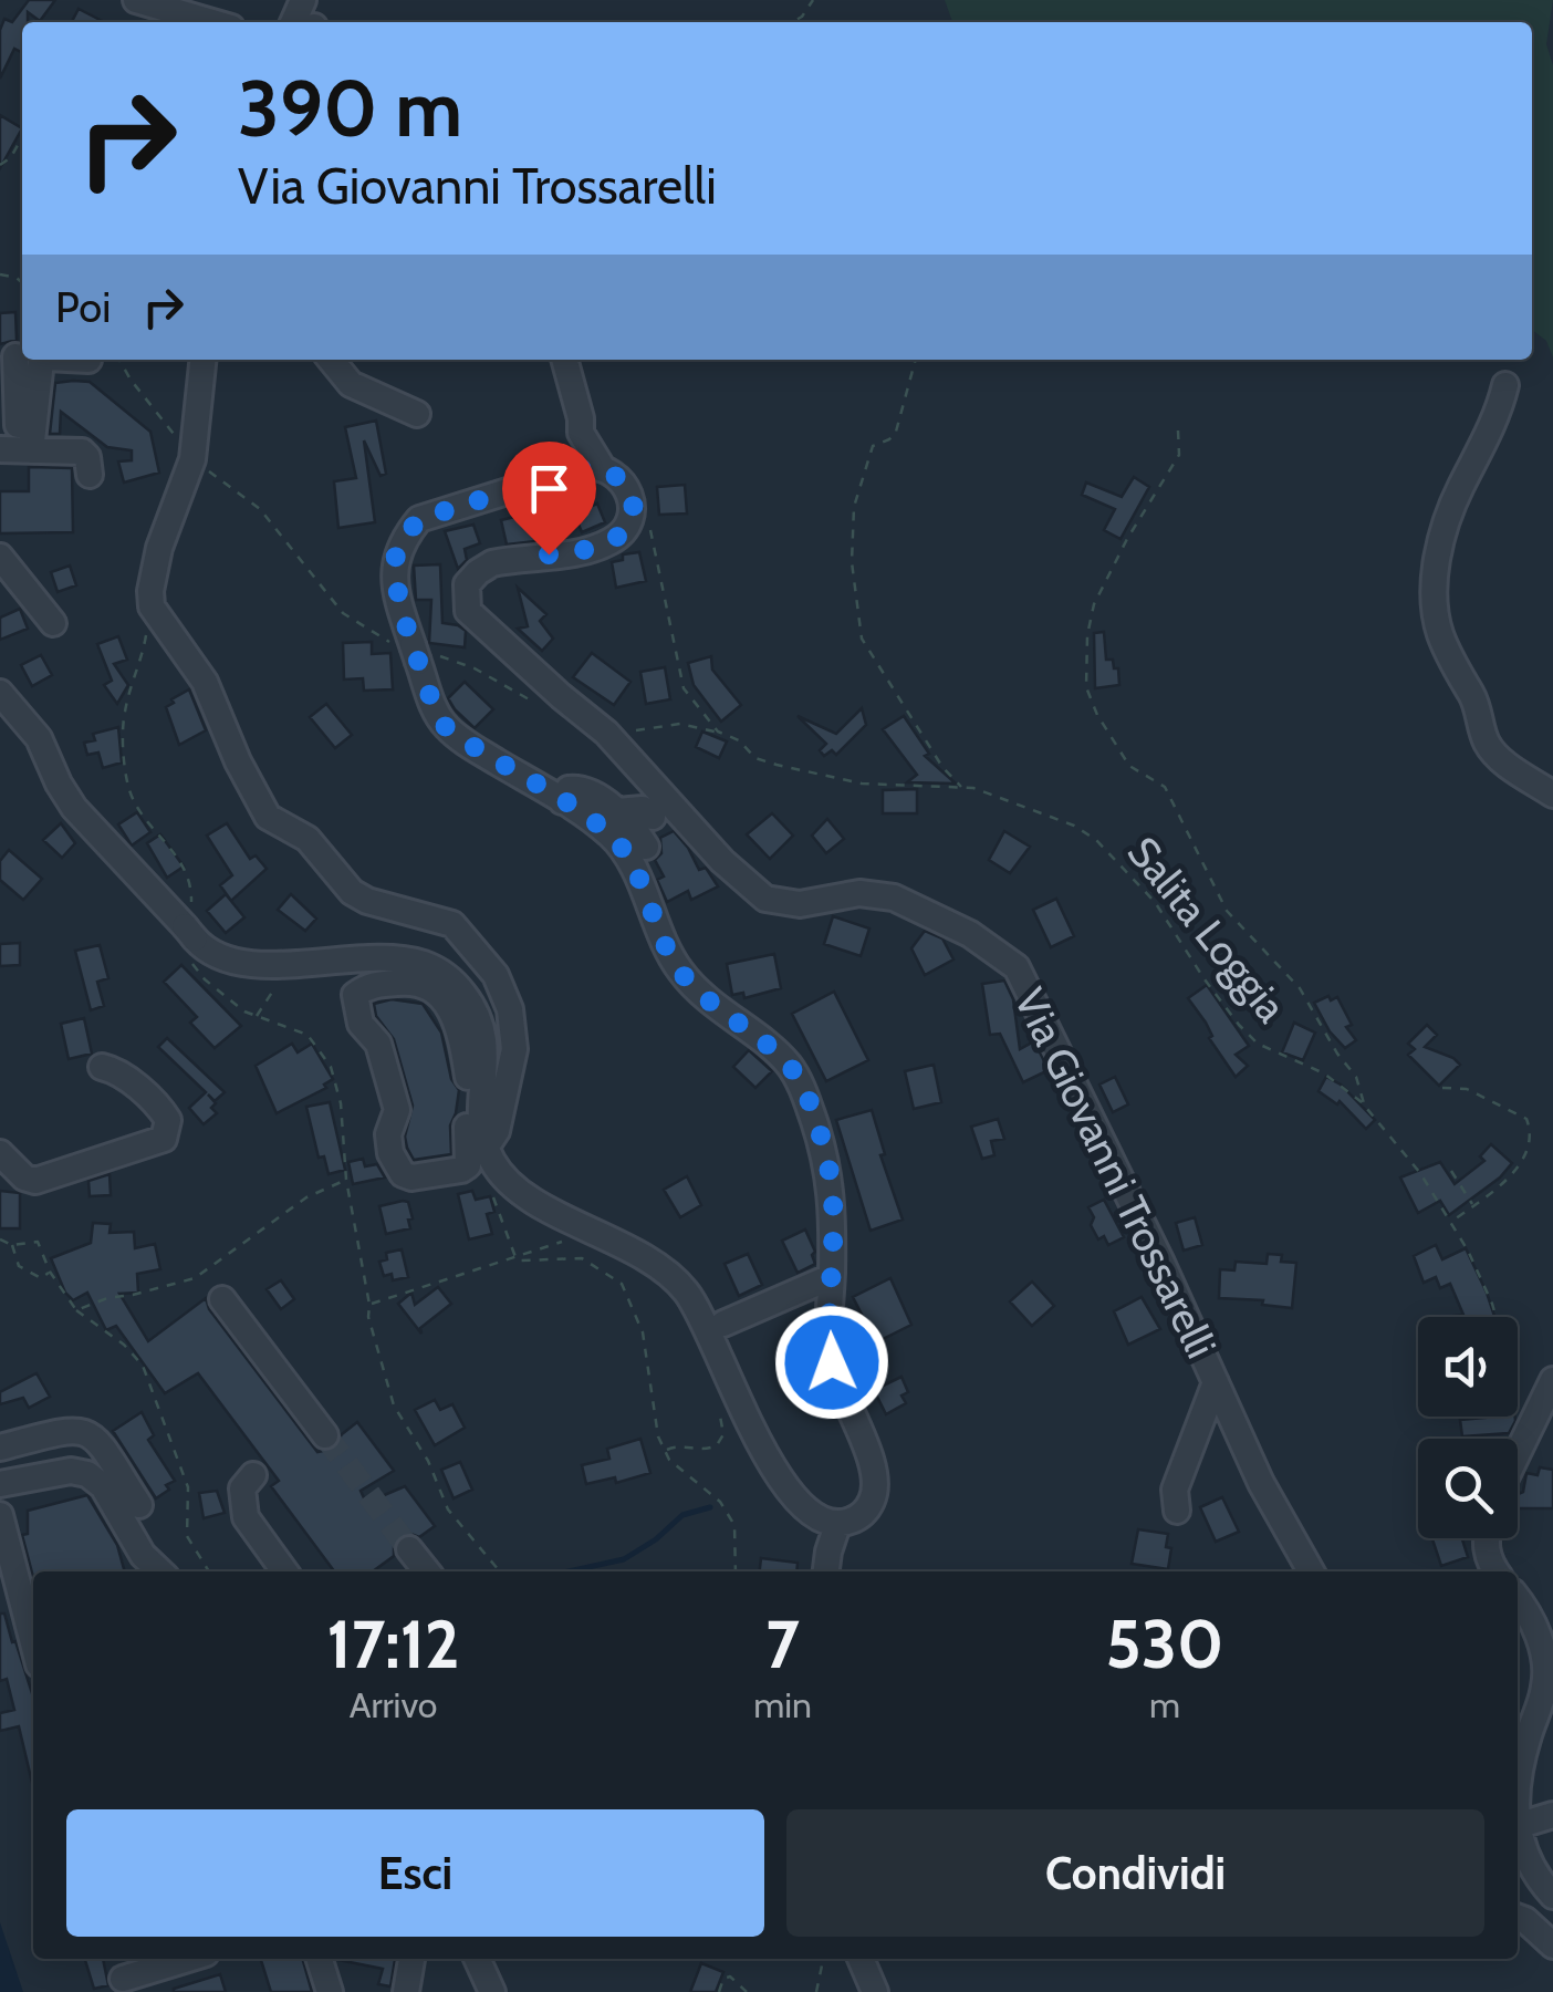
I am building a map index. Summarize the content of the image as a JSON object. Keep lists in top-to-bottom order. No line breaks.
{"streets":{"street":["Via Giovanni Trossarelli"],"path":["Salita Loggia"]},"page":{"turn":["390 m","Via Giovanni Trossarelli"],"then":"Poi","eta":["17:12","Arrivo","7","min","530","m"],"buttons":["Esci","Condividi"]}}
